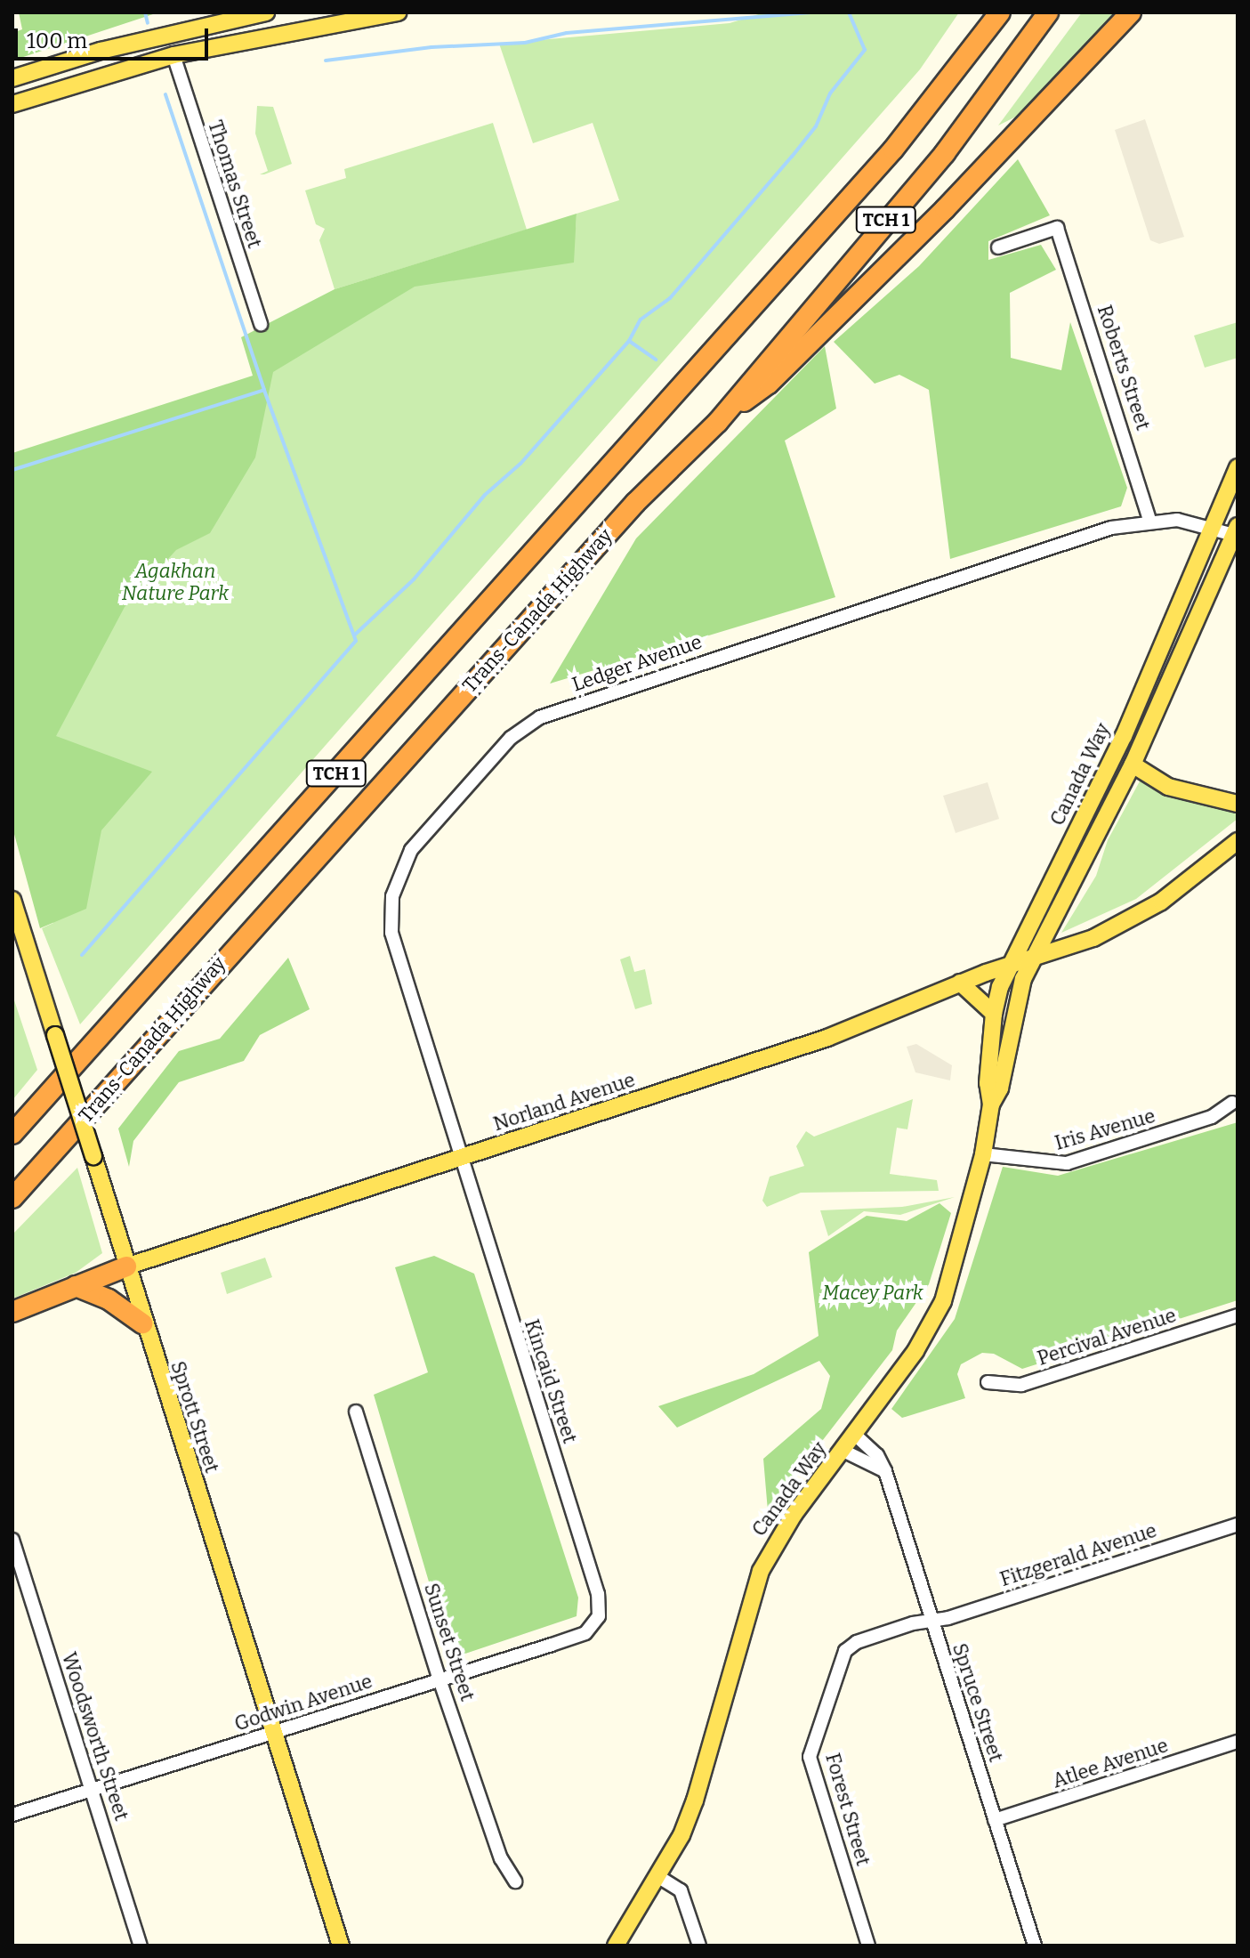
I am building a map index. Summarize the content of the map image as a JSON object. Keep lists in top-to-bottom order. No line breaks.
{"streets":{"highway":["TCH 1","Trans-Canada Highway"],"main road":["Canada Way","Norland Avenue","Sprott Street"],"street":["Thomas Street","Roberts Street","Ledger Avenue","Iris Avenue","Percival Avenue","Kincaid Street","Fitzgerald Avenue","Sunset Street","Godwin Avenue","Spruce Street","Woodsworth Street","Atlee Avenue","Forest Street"]},"crossings":[["Roberts Street","Ledger Avenue"],["Ledger Avenue","Canada Way"],["Ledger Avenue","Norland Avenue"],["Ledger Avenue","Kincaid Street"],["Canada Way","Norland Avenue"],["Canada Way","Iris Avenue"],["Canada Way","Spruce Street"],["Norland Avenue","Kincaid Street"],["Norland Avenue","Sprott Street"],["Kincaid Street","Godwin Avenue"],["Sprott Street","Godwin Avenue"],["Fitzgerald Avenue","Spruce Street"],["Fitzgerald Avenue","Forest Street"],["Sunset Street","Godwin Avenue"],["Godwin Avenue","Woodsworth Street"],["Spruce Street","Atlee Avenue"],["Spruce Street","Forest Street"]],"parks":["Agakhan Nature Park","Macey Park"],"scale_bar":"100 m"}
